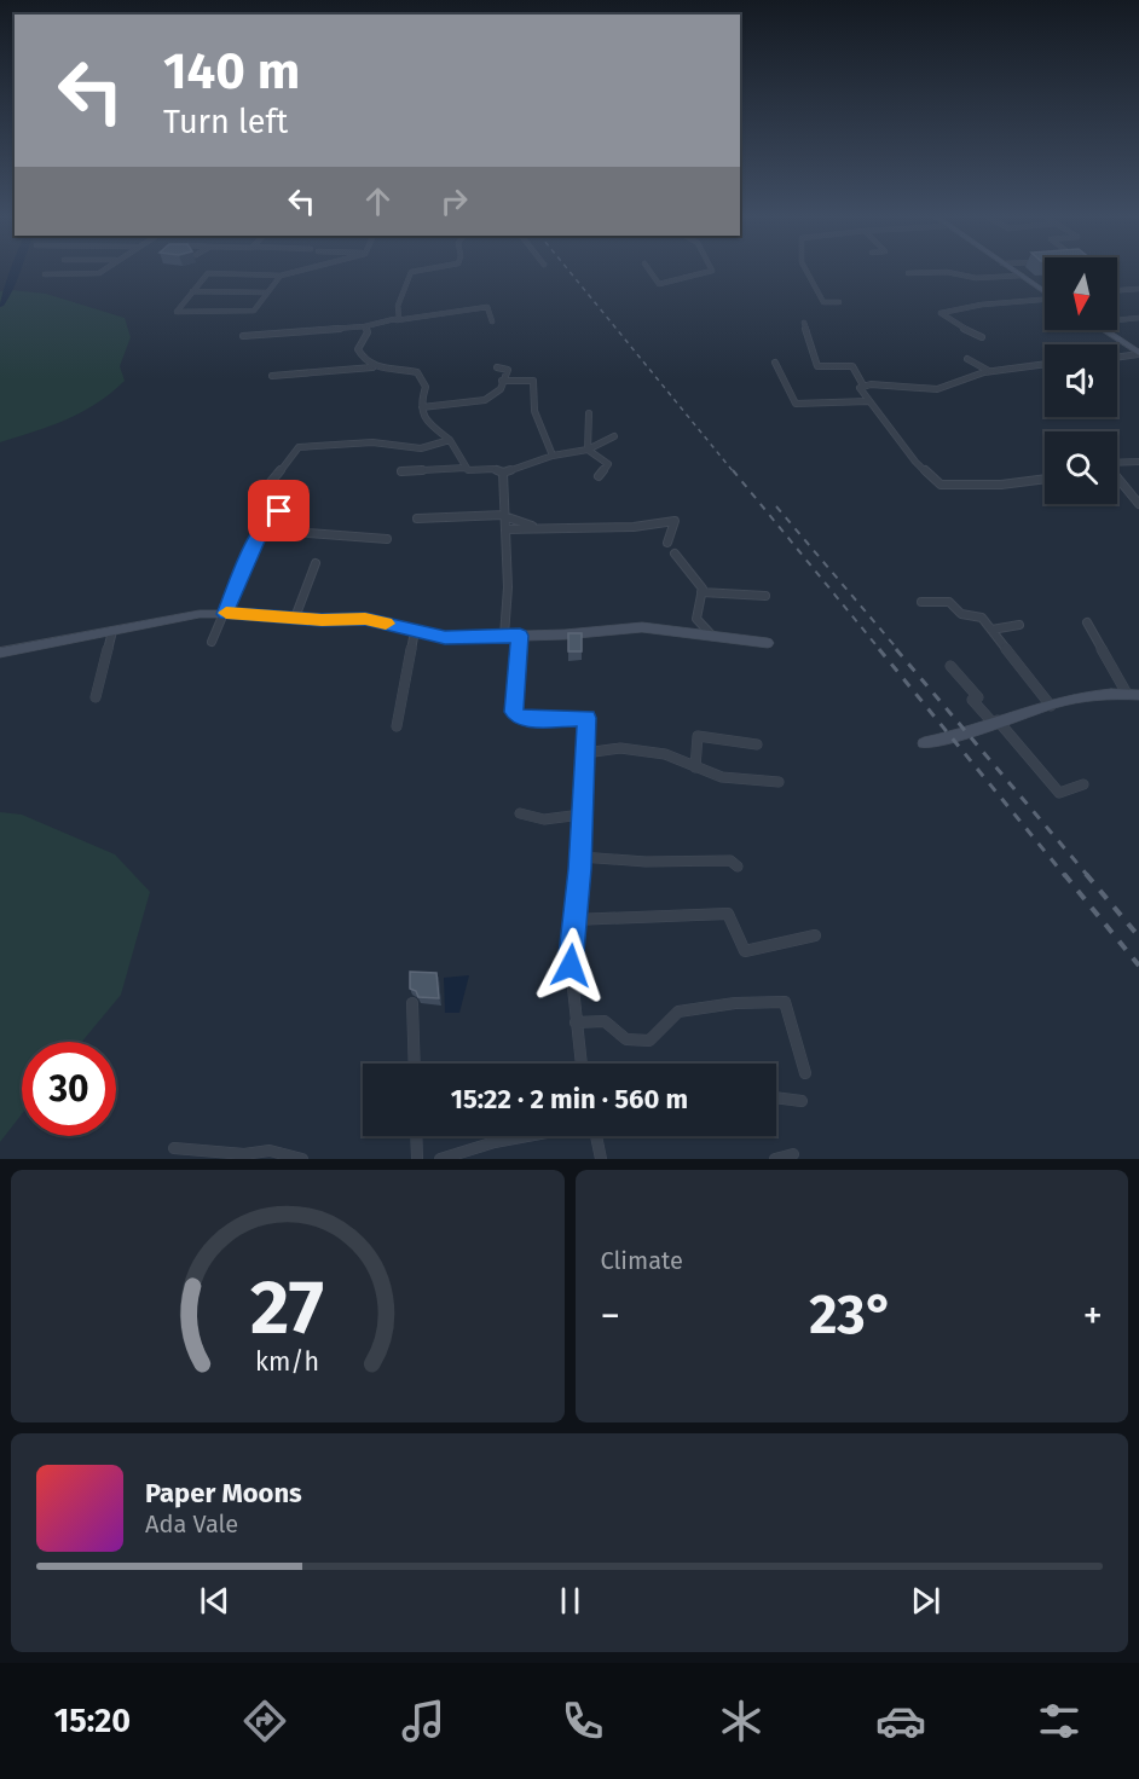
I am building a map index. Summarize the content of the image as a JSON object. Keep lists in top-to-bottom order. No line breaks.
{"north":"bottom","page":{"turn":["140 m","Turn left"],"limit":"30","trip":"15:22 · 2 min · 560 m","tile":"Climate","heat":["−","23°","+"],"song":["Paper Moons","Ada Vale"],"tabs":"15:20","gauge":["27","km/h"]}}
